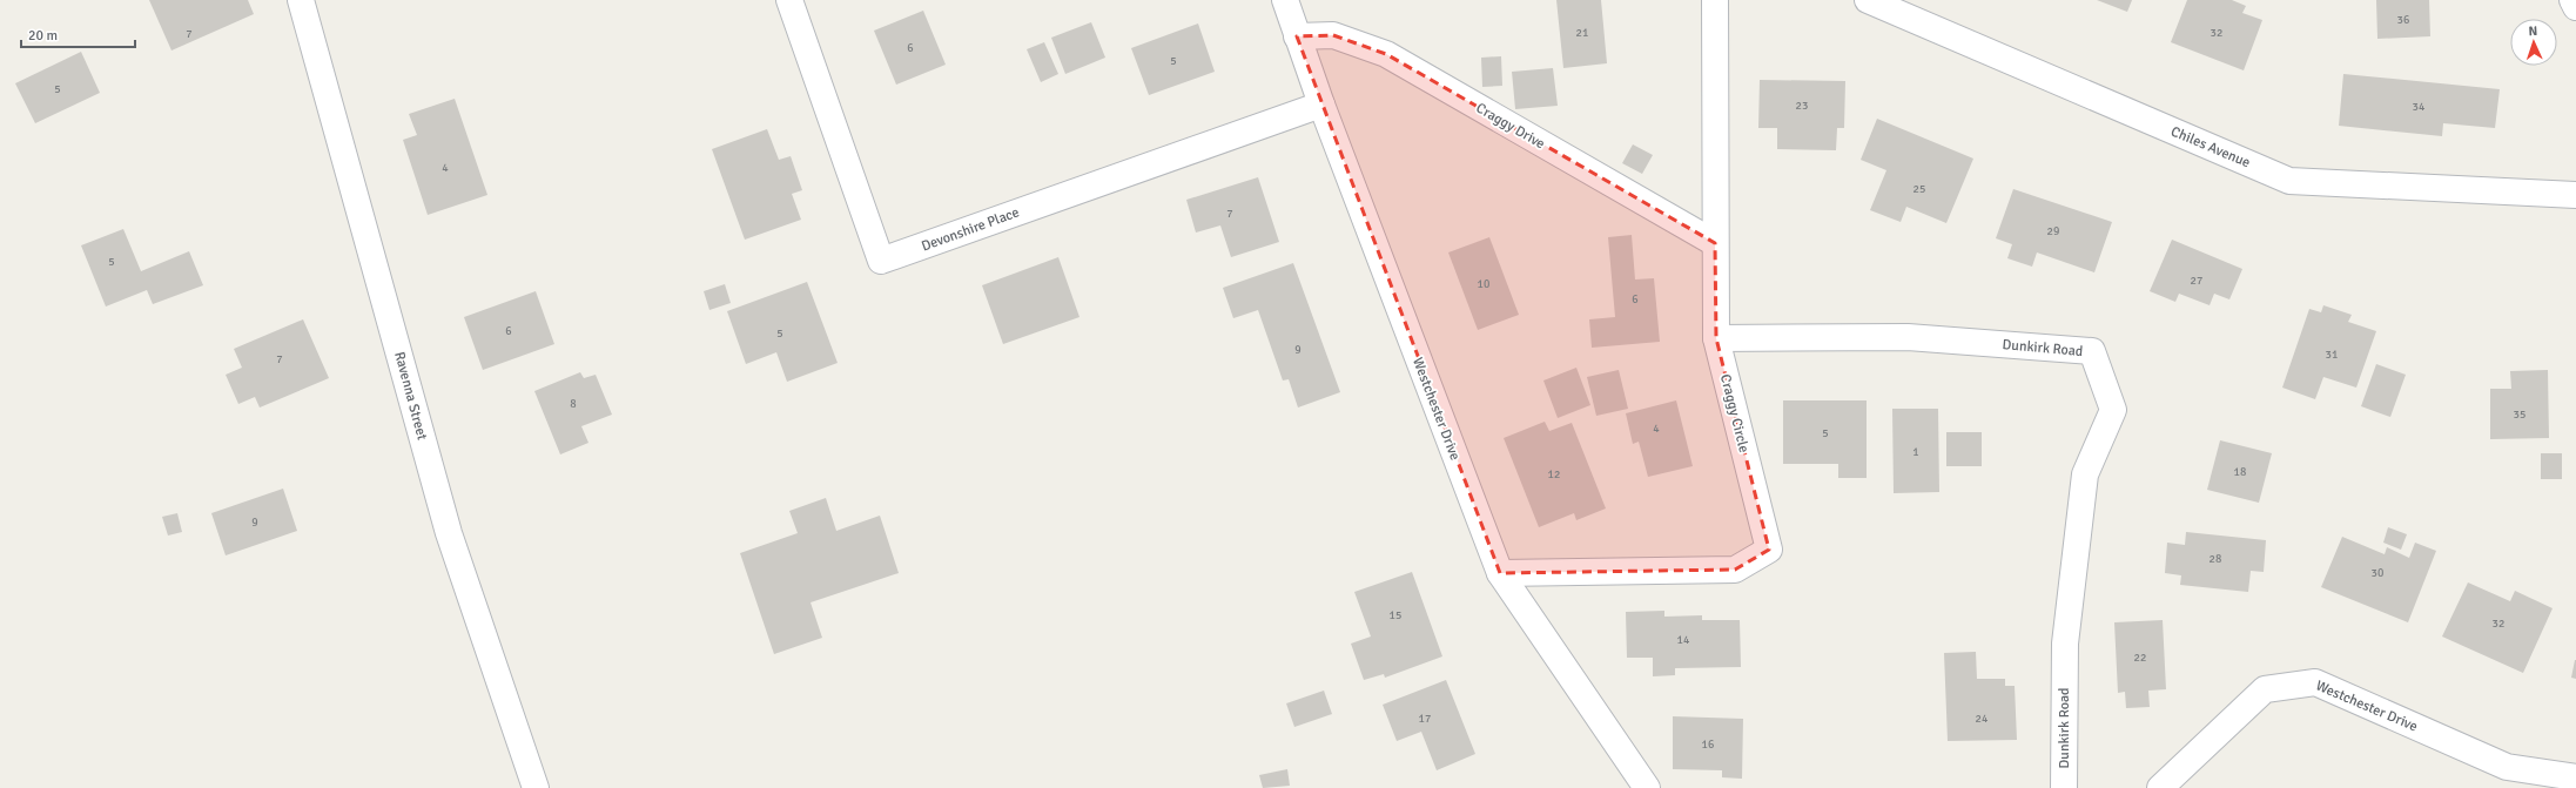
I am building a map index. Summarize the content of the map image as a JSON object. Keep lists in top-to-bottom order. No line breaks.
{"streets":{"street":["Craggy Drive","Chiles Avenue","Devonshire Place","Dunkirk Road","Ravenna Street","Westchester Drive","Craggy Circle"]},"crossings":[["Craggy Drive","Westchester Drive"],["Craggy Drive","Craggy Circle"],["Devonshire Place","Westchester Drive"],["Dunkirk Road","Craggy Circle"],["Westchester Drive","Craggy Circle"]],"house_numbers":["36","21","32","7","6","5","5","23","34","4","25","7","29","5","27","10","6","6","5","9","31","7","8","35","4","5","1","18","12","9","28","30","15","32","14","22","17","24","16"],"scale_bar":"20 m","north":"top"}
